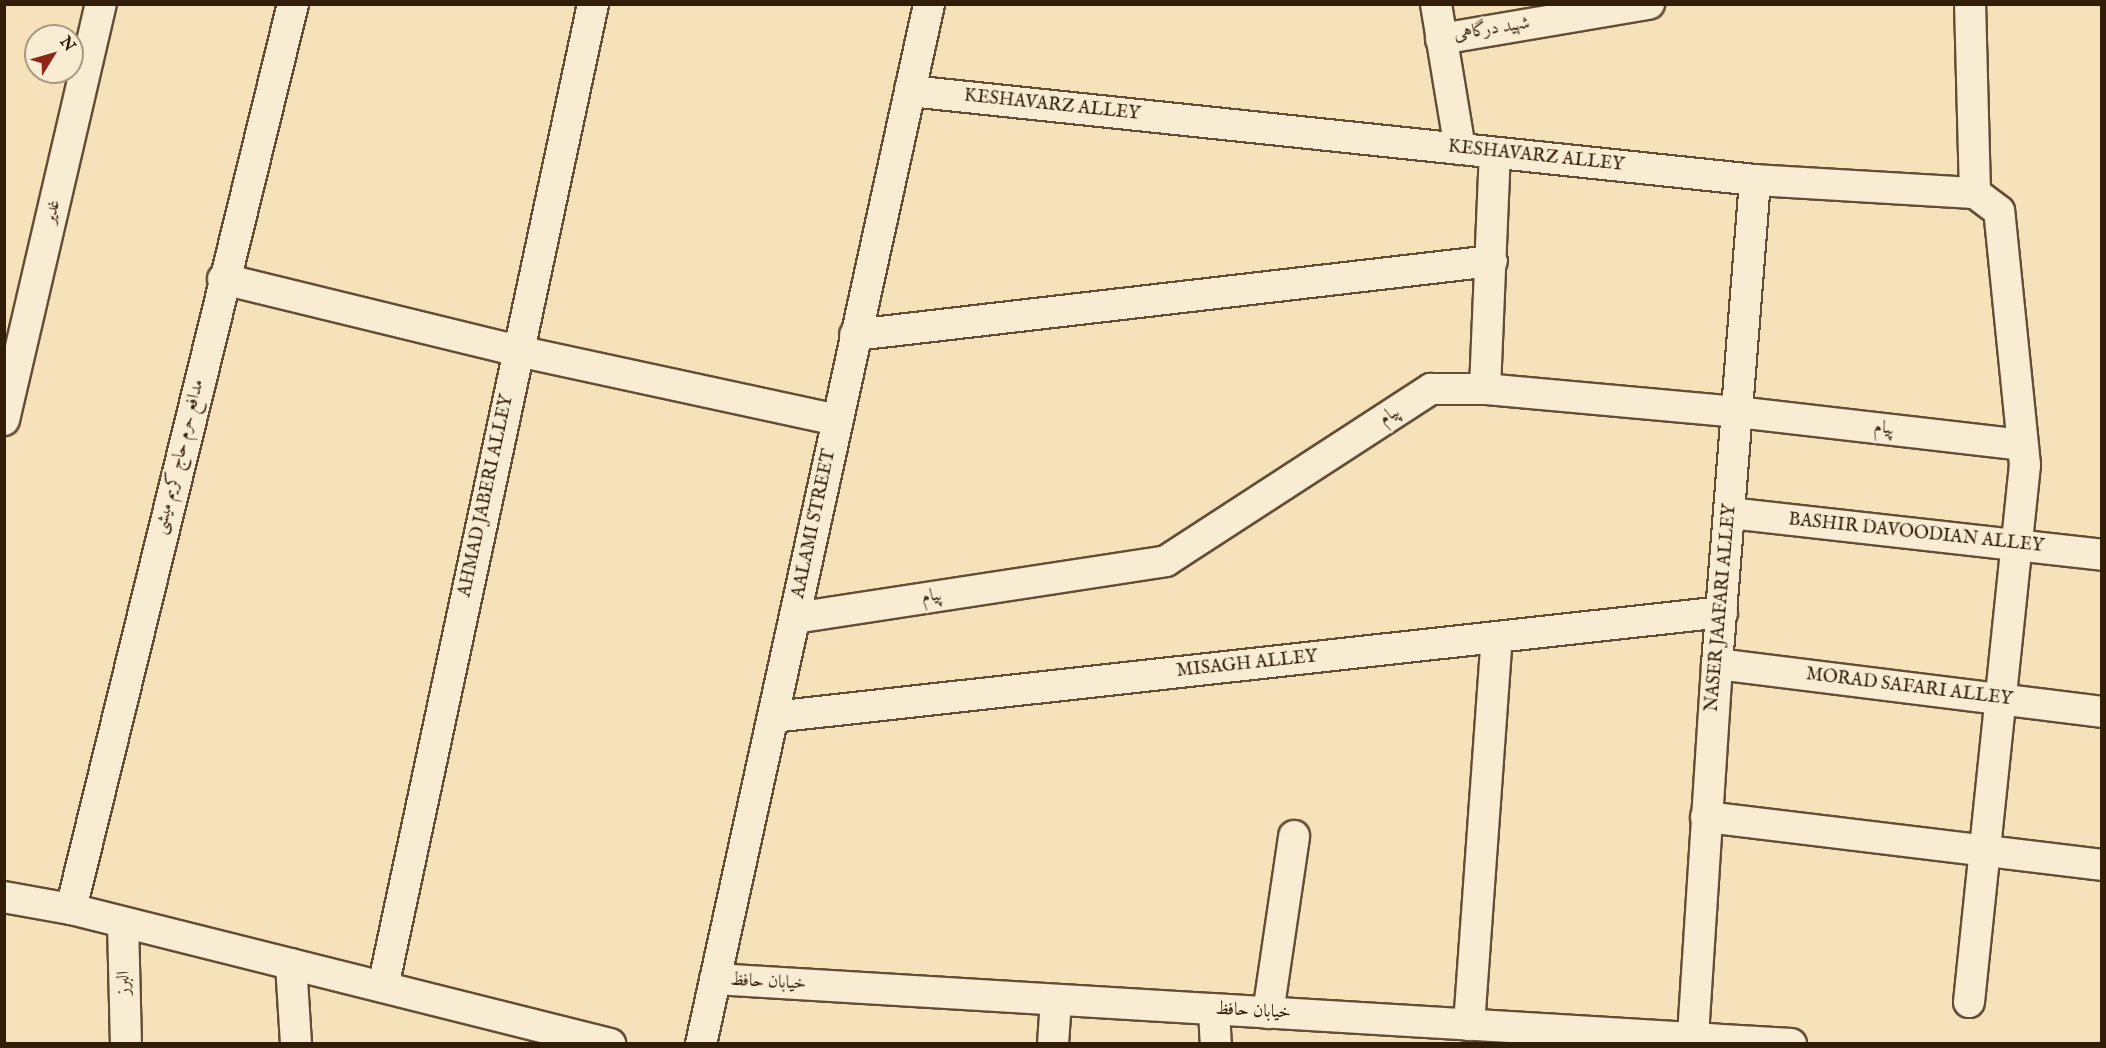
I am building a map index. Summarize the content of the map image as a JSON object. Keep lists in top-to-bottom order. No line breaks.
{"streets":{"street":["شهید درگاهی","KESHAVARZ ALLEY","غدیر","پیام","مدافع حرم حاج کریم میشی","AHMAD JABERI ALLEY","AALAMI STREET","BASHIR DAVOODIAN ALLEY","NASER JAAFARI ALLEY","MISAGH ALLEY","MORAD SAFARI ALLEY","البرز","خیابان حافظ"]},"crossings":[["KESHAVARZ ALLEY","AALAMI STREET"],["KESHAVARZ ALLEY","NASER JAAFARI ALLEY"],["پیام","AALAMI STREET"],["پیام","NASER JAAFARI ALLEY"],["AALAMI STREET","MISAGH ALLEY"],["AALAMI STREET","خیابان حافظ"],["BASHIR DAVOODIAN ALLEY","NASER JAAFARI ALLEY"],["NASER JAAFARI ALLEY","MISAGH ALLEY"],["NASER JAAFARI ALLEY","MORAD SAFARI ALLEY"],["NASER JAAFARI ALLEY","خیابان حافظ"]],"north":"top right"}
